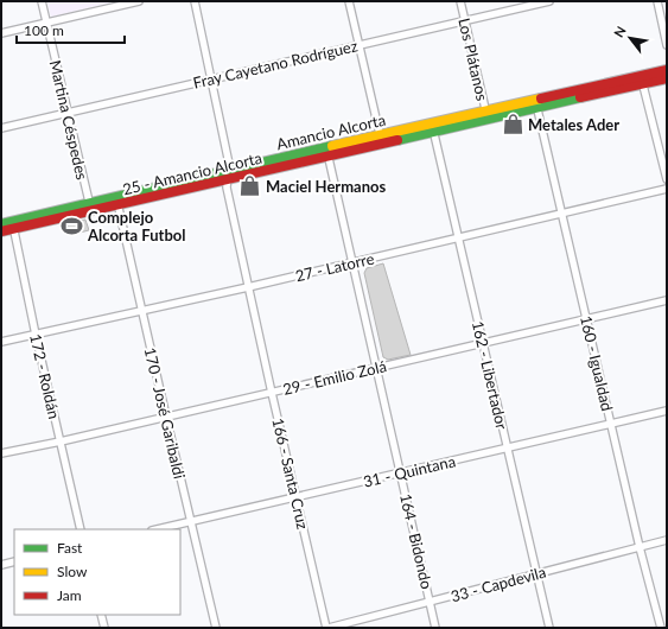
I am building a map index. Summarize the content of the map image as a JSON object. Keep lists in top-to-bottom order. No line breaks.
{"streets":{"main road":["Amancio Alcorta","25 - Amancio Alcorta"],"street":["Los Plátanos","Fray Cayetano Rodríguez","Martina Céspedes","27 - Latorre","160 - Igualdad","162 - Libertador","172 - Roldán","29 - Emilio Zolá","170 - José Garibaldi","31 - Quintana","166 - Santa Cruz","164 - Bidondo","33 - Capdevila"]},"crossings":[["Los Plátanos","Fray Cayetano Rodríguez"],["Los Plátanos","25 - Amancio Alcorta"],["Fray Cayetano Rodríguez","Martina Céspedes"],["Martina Céspedes","25 - Amancio Alcorta"],["Amancio Alcorta","25 - Amancio Alcorta"],["Amancio Alcorta","170 - José Garibaldi"],["Amancio Alcorta","164 - Bidondo"],["25 - Amancio Alcorta","160 - Igualdad"],["25 - Amancio Alcorta","162 - Libertador"],["25 - Amancio Alcorta","172 - Roldán"],["25 - Amancio Alcorta","170 - José Garibaldi"],["25 - Amancio Alcorta","166 - Santa Cruz"],["25 - Amancio Alcorta","164 - Bidondo"],["27 - Latorre","160 - Igualdad"],["27 - Latorre","162 - Libertador"],["27 - Latorre","172 - Roldán"],["27 - Latorre","170 - José Garibaldi"],["27 - Latorre","166 - Santa Cruz"],["27 - Latorre","164 - Bidondo"],["160 - Igualdad","29 - Emilio Zolá"],["160 - Igualdad","31 - Quintana"],["160 - Igualdad","33 - Capdevila"],["162 - Libertador","29 - Emilio Zolá"],["162 - Libertador","31 - Quintana"],["162 - Libertador","33 - Capdevila"],["172 - Roldán","29 - Emilio Zolá"],["29 - Emilio Zolá","170 - José Garibaldi"],["29 - Emilio Zolá","166 - Santa Cruz"],["29 - Emilio Zolá","164 - Bidondo"],["170 - José Garibaldi","31 - Quintana"],["31 - Quintana","166 - Santa Cruz"],["31 - Quintana","164 - Bidondo"],["166 - Santa Cruz","33 - Capdevila"],["164 - Bidondo","33 - Capdevila"]],"places":{"shop":["Metales Ader","Maciel Hermanos"],"sports":["Complejo Alcorta Futbol"]},"legend":["Fast","Slow","Jam"],"scale_bar":"100 m","north":"top left"}
